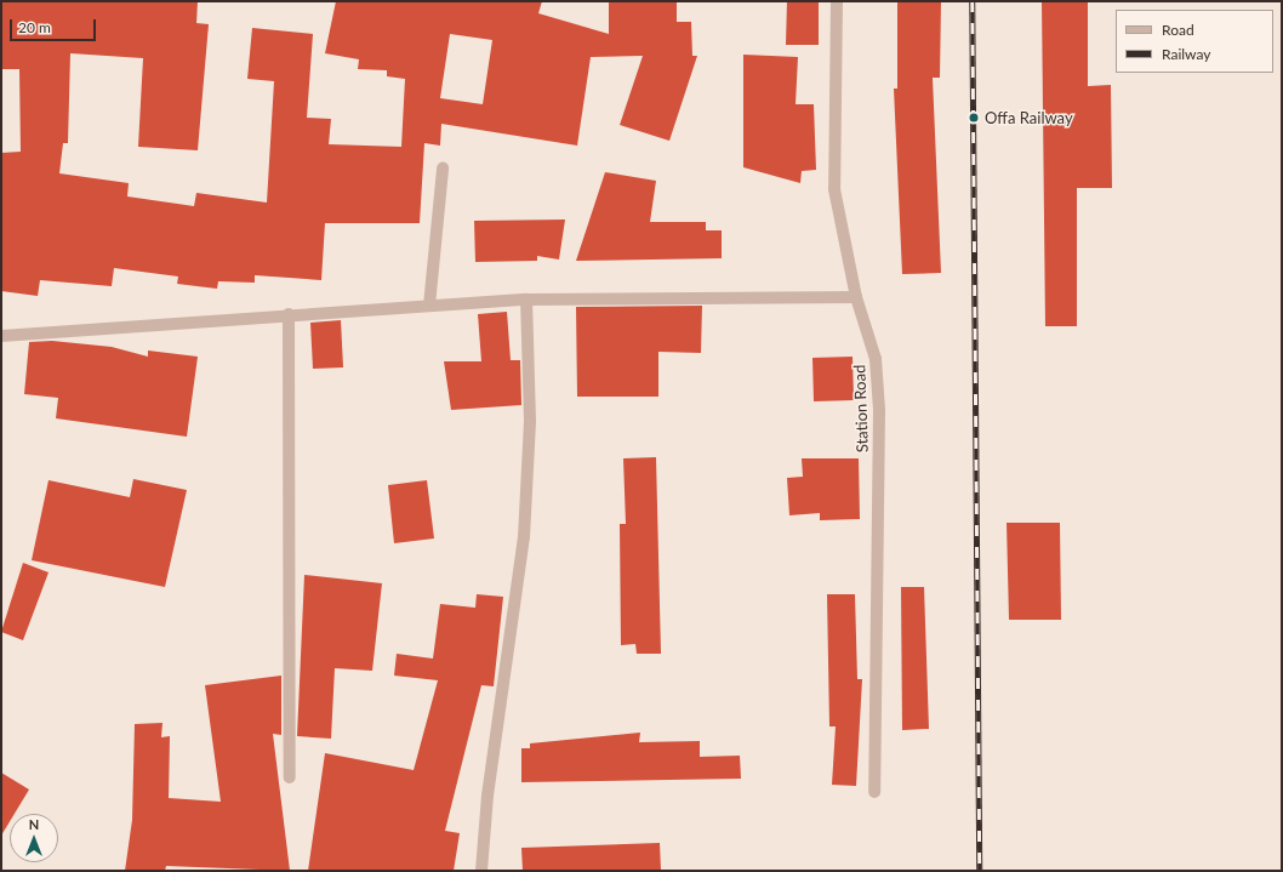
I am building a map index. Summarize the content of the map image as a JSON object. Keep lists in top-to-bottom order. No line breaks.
{"streets":{"street":["Station Road"]},"places":["Offa Railway"],"legend":["Road","Railway"],"scale_bar":"20 m","north":"top"}
